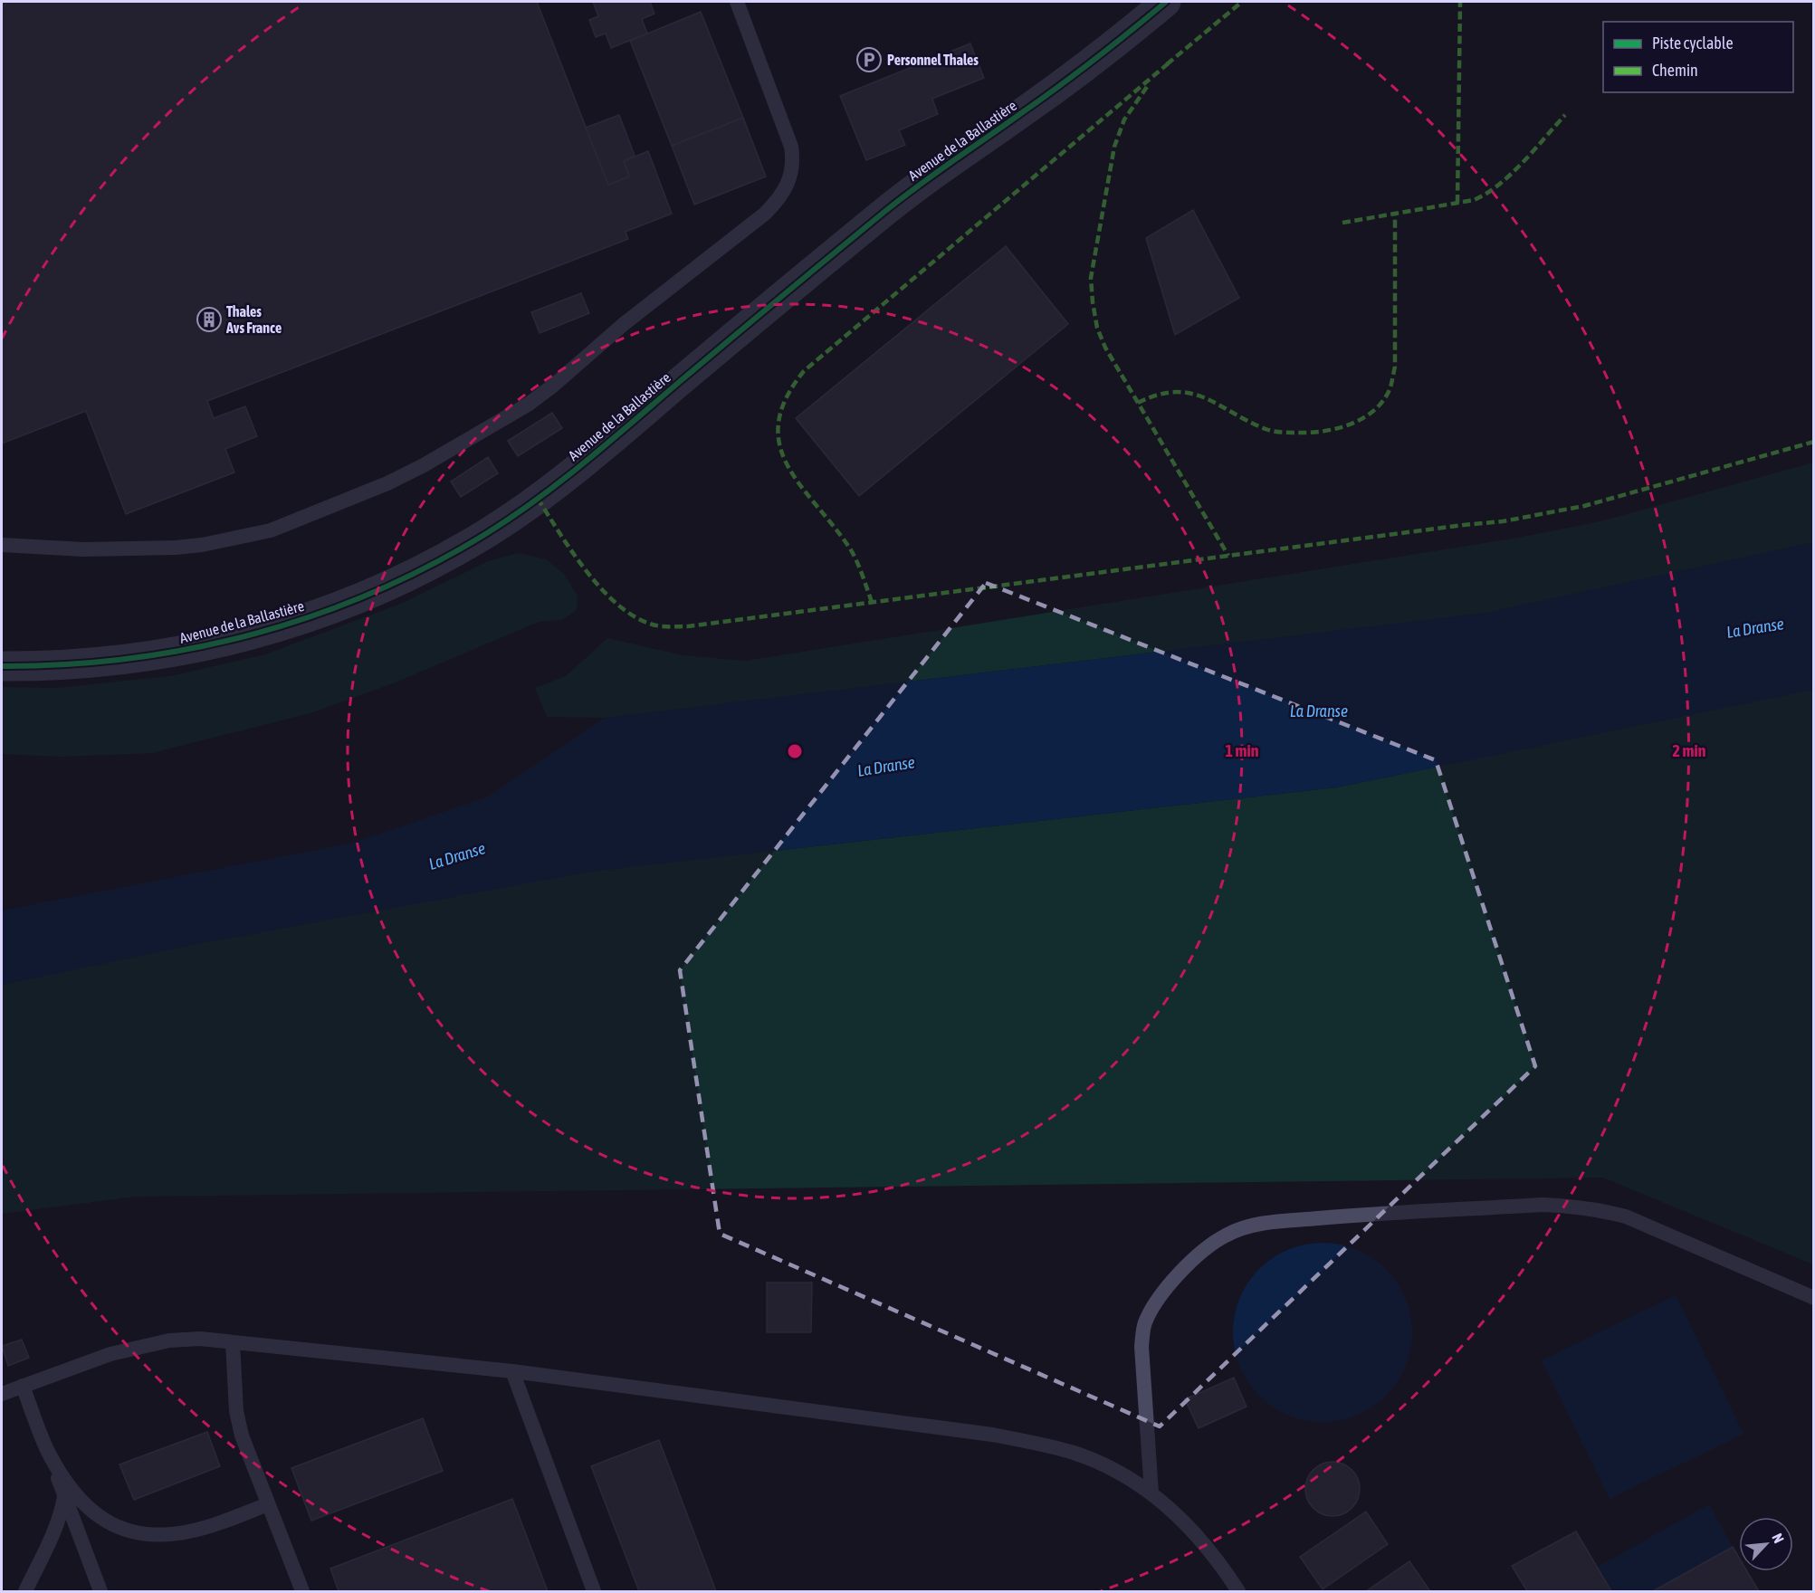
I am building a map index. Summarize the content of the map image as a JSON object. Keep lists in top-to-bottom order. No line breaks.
{"streets":{"street":["Avenue de la Ballastière"]},"water":["La Dranse"],"places":{"parking":["Personnel Thales"],"building":["Thales Avs France"]},"legend":["Piste cyclable","Chemin"],"north":"top right","rings":["1 min","2 min"]}
